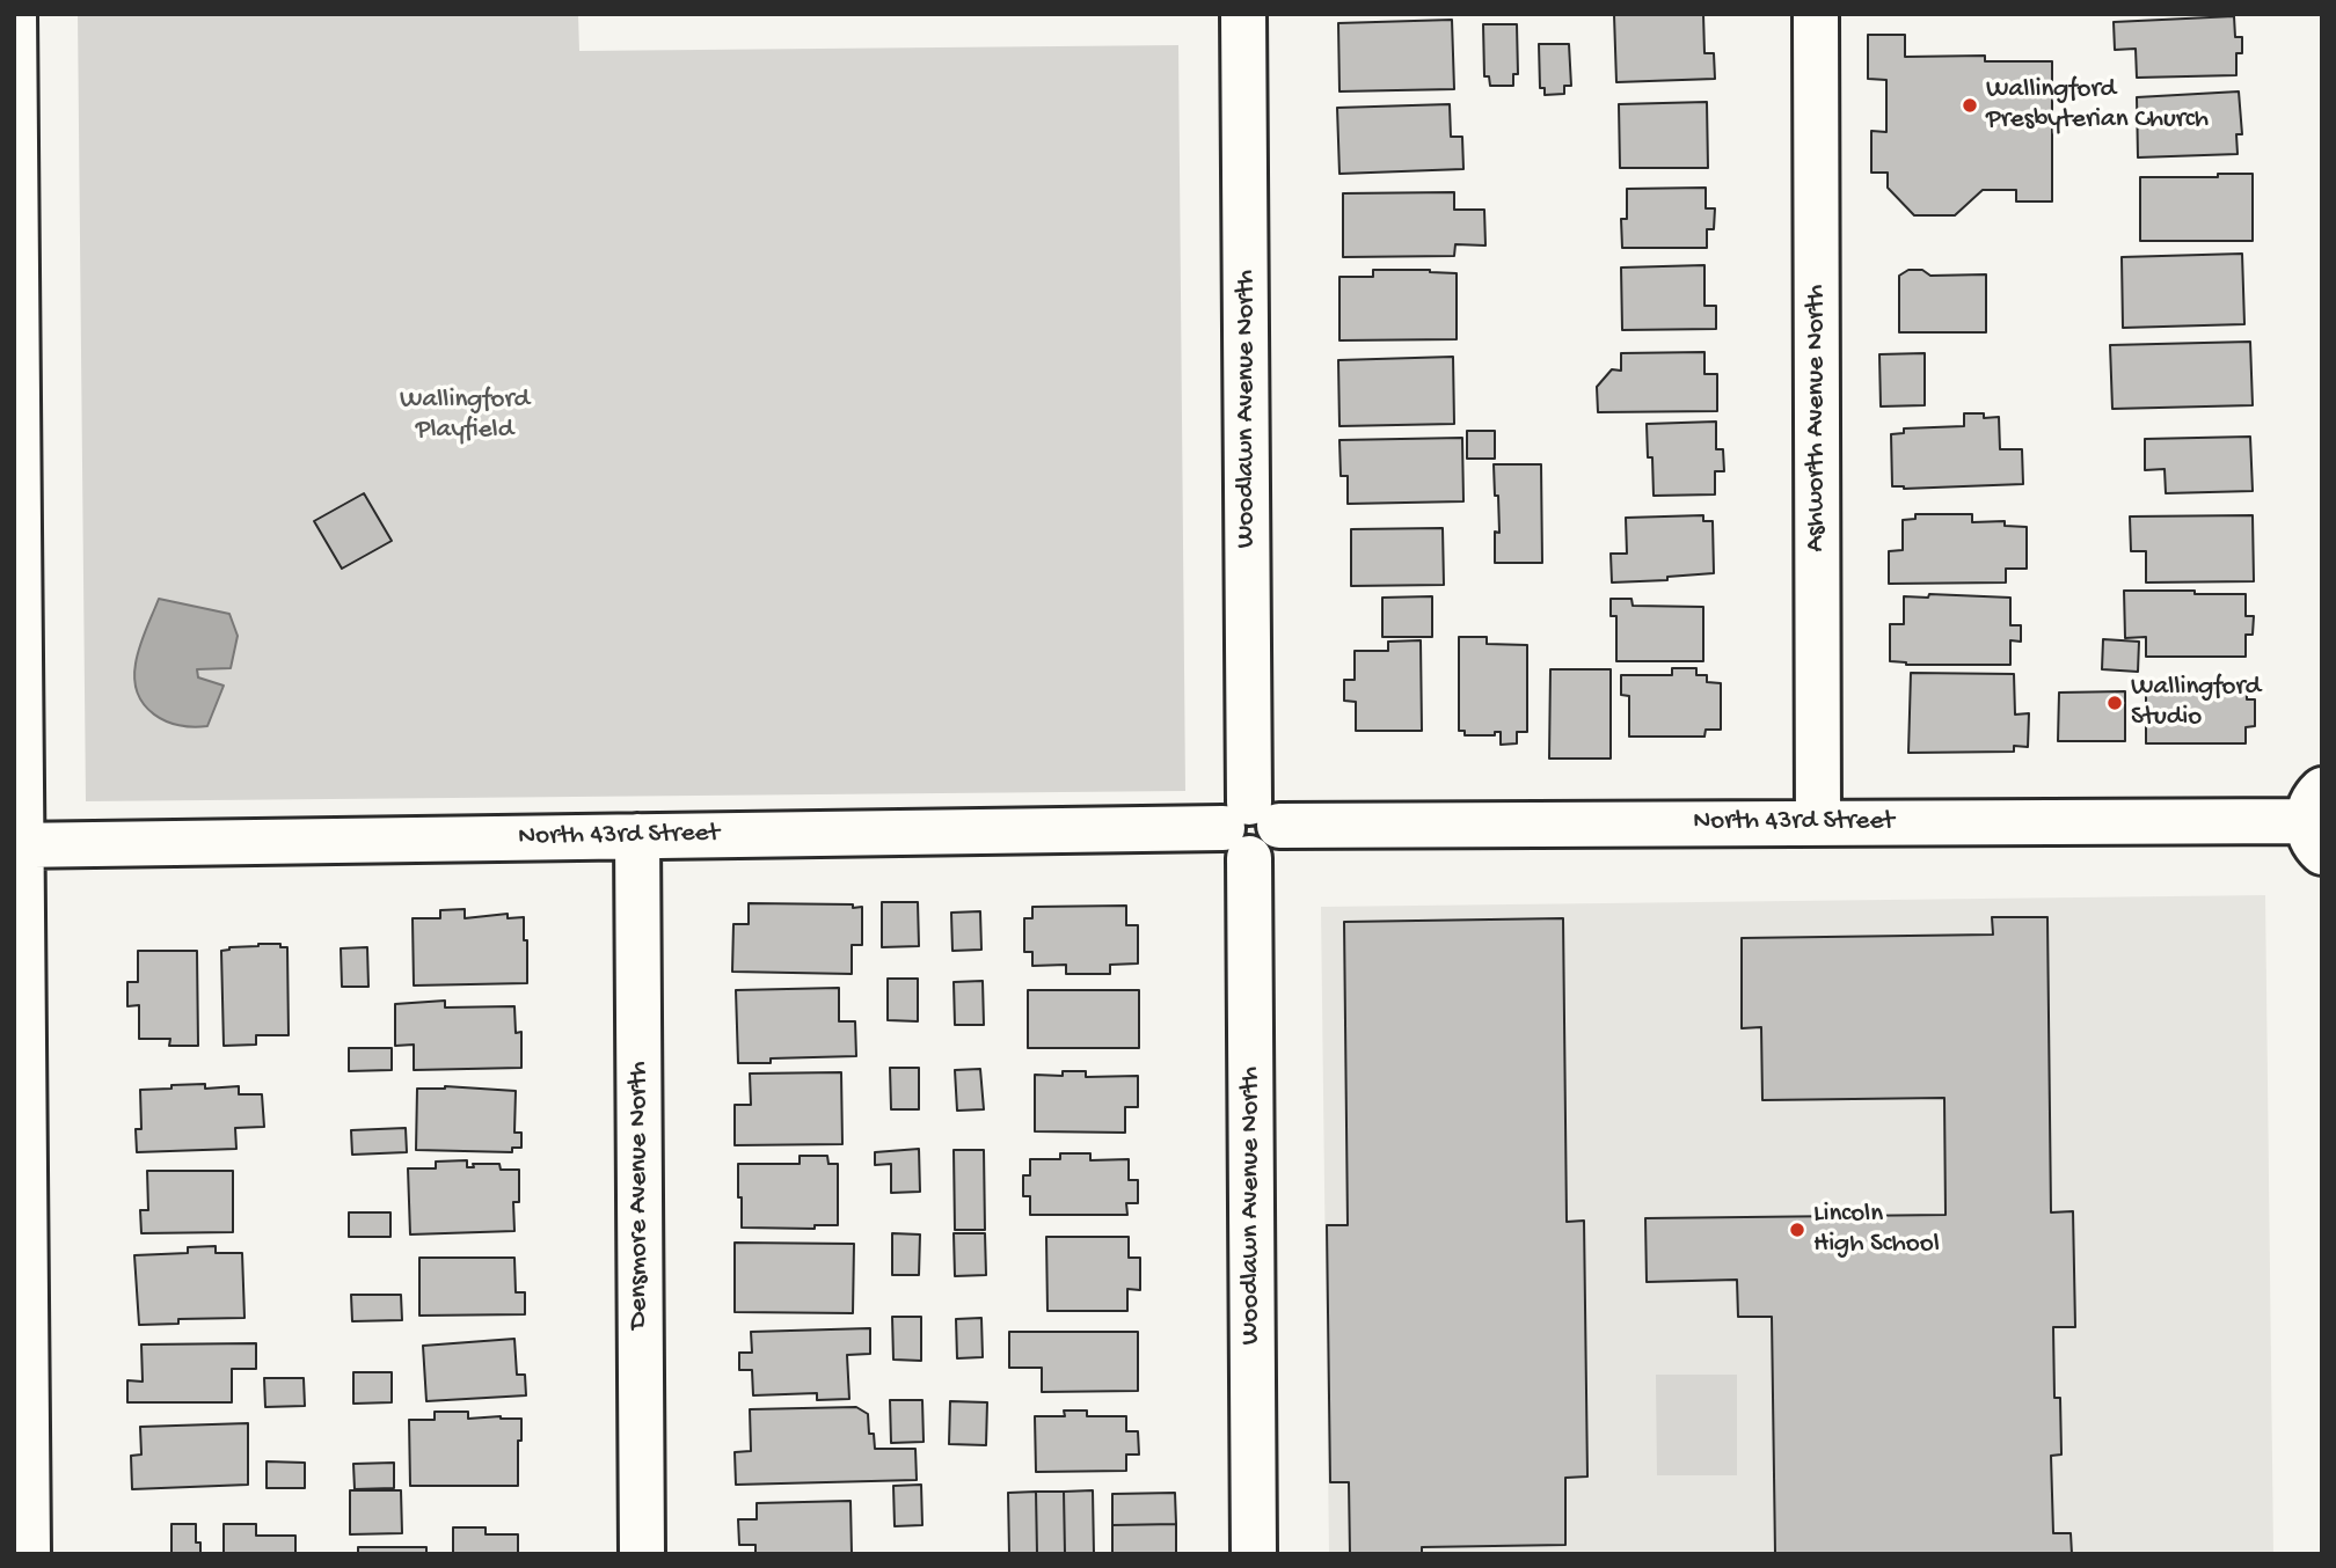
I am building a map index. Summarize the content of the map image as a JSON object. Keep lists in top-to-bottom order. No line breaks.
{"streets":{"street":["Woodlawn Avenue North","Ashworth Avenue North","North 43rd Street","Densmore Avenue North"]},"crossings":[["Woodlawn Avenue North","North 43rd Street"],["Ashworth Avenue North","North 43rd Street"],["North 43rd Street","Densmore Avenue North"]],"parks":["Wallingford Playfield"],"places":["Wallingford Presbyterian Church","Wallingford Studio","Lincoln High School"]}
